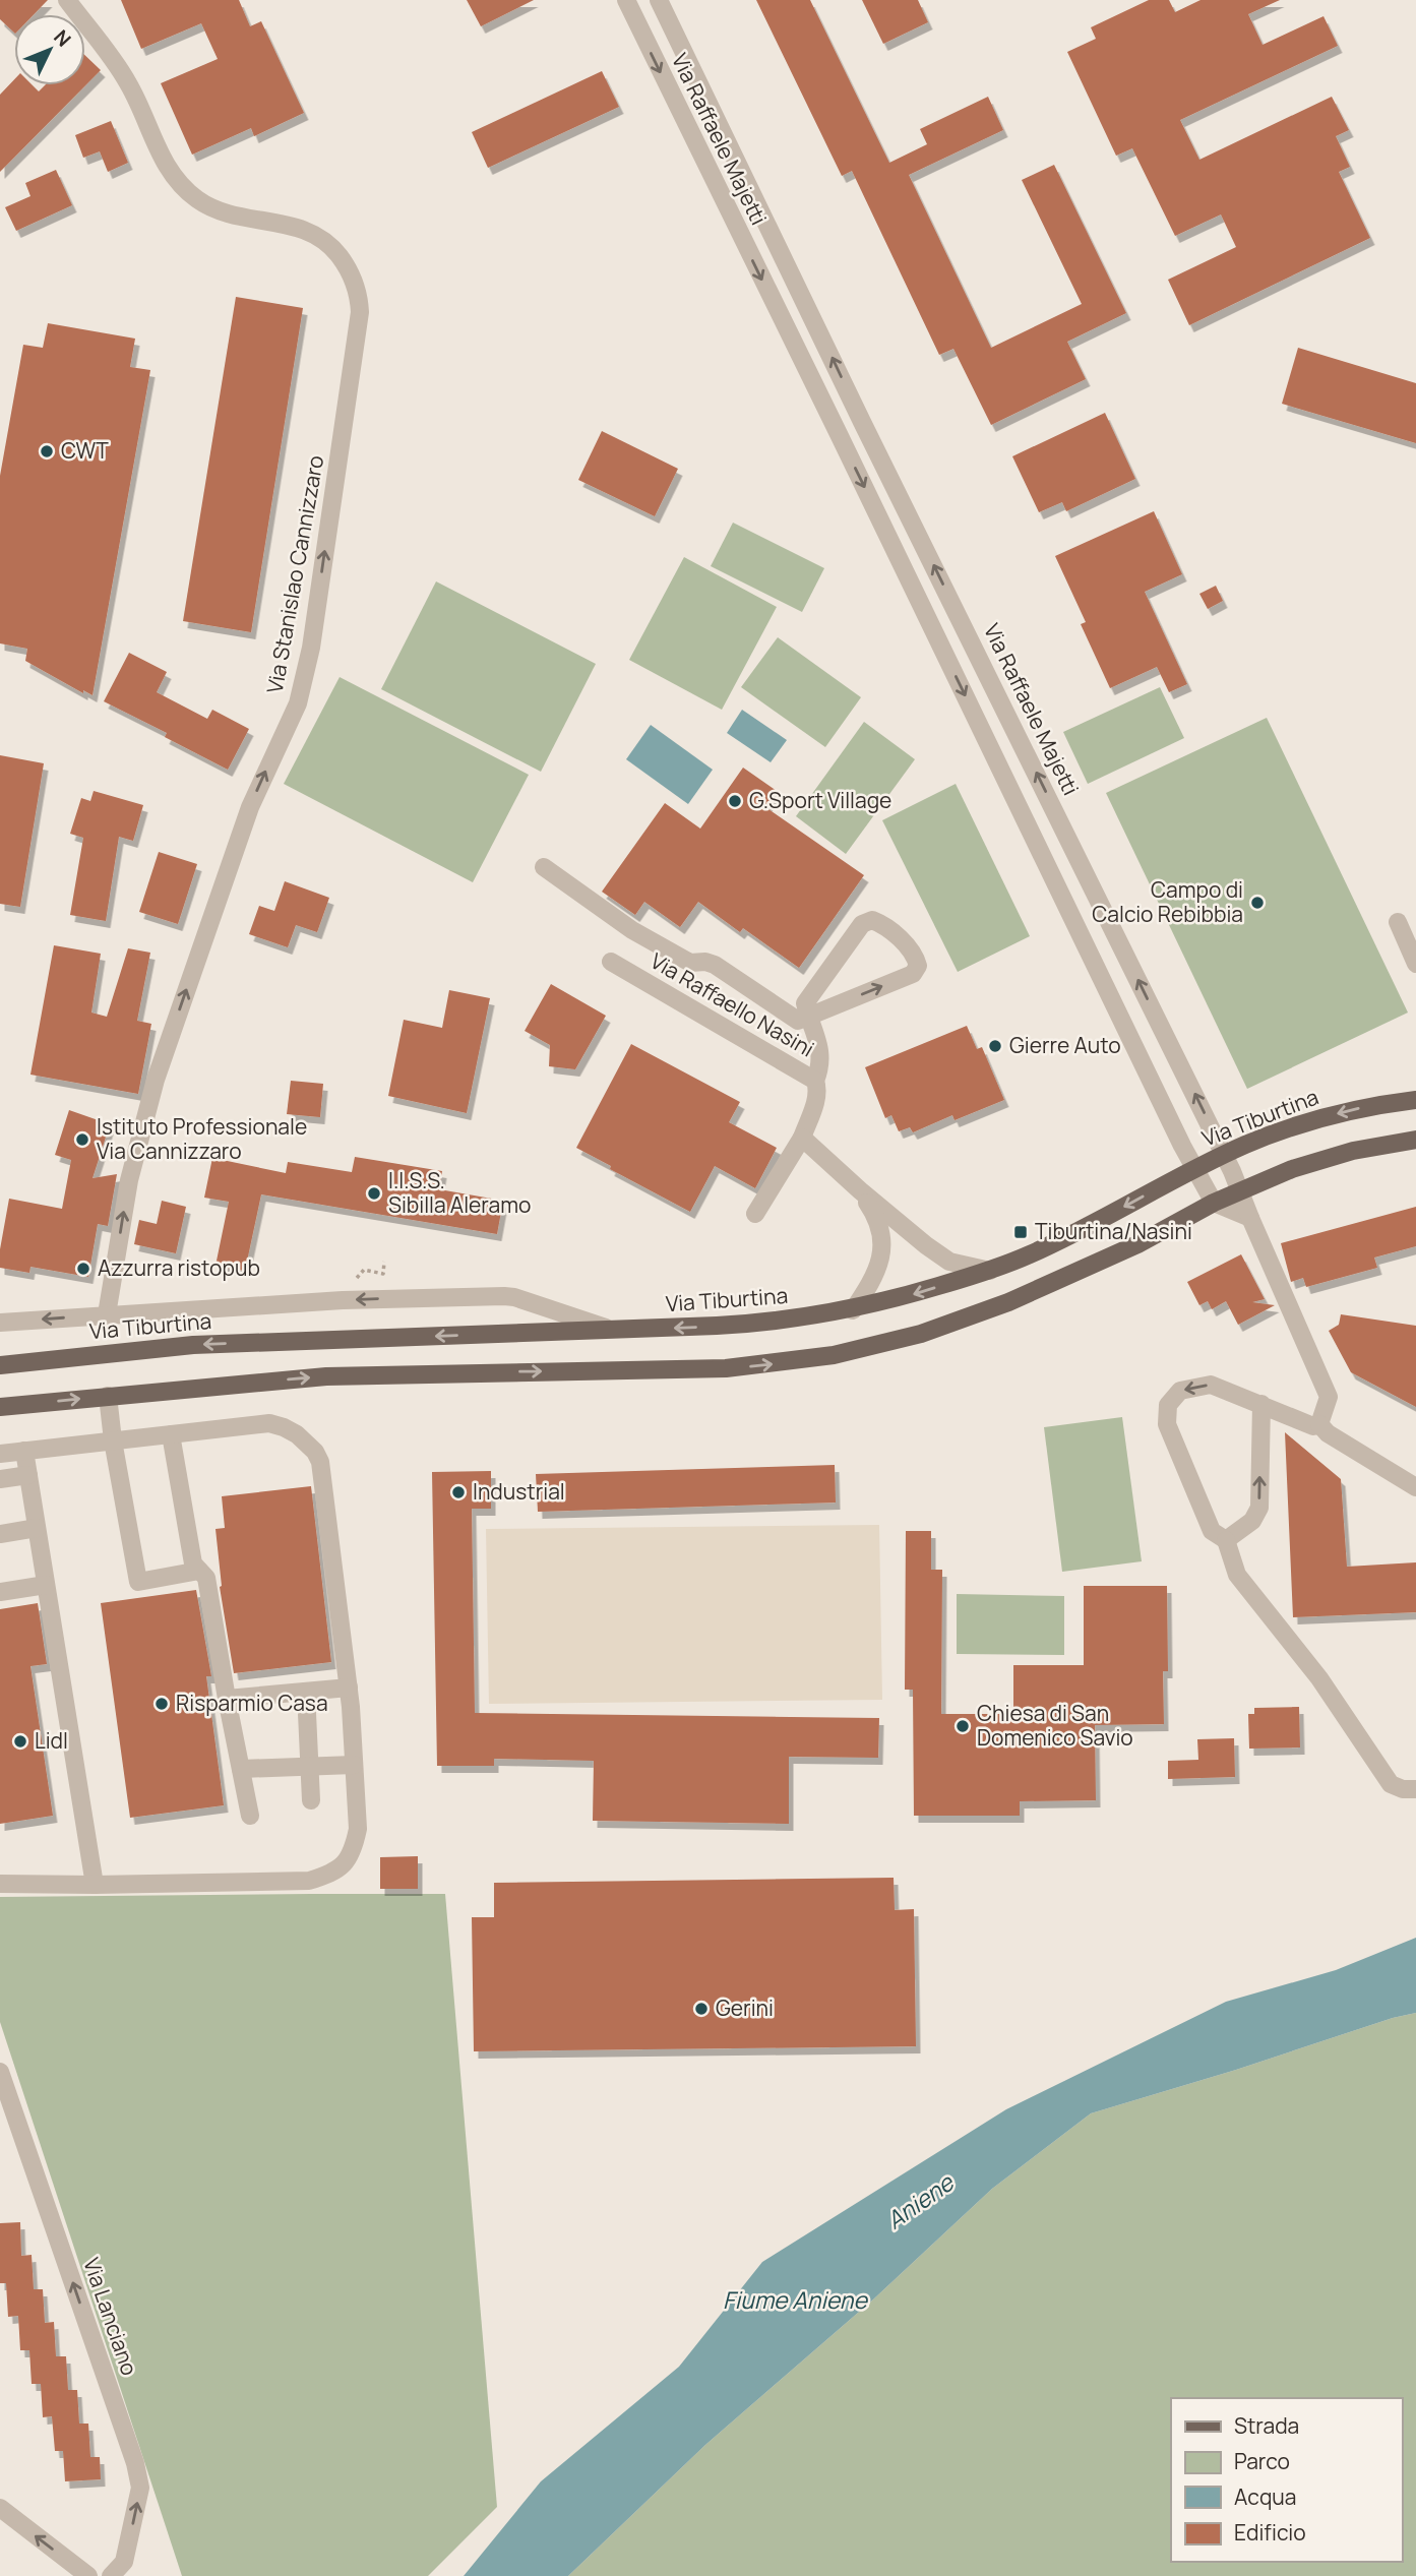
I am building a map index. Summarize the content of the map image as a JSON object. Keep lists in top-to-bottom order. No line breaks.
{"streets":{"main road":["Via Tiburtina"],"street":["Via Raffaele Majetti","Via Stanislao Cannizzaro","Via Raffaello Nasini","Via Lanciano"]},"crossings":[["Via Raffaele Majetti","Via Tiburtina"],["Via Stanislao Cannizzaro","Via Tiburtina"]],"one_way":["Via Stanislao Cannizzaro","Via Tiburtina","Via Lanciano"],"water":["Aniene","Fiume Aniene"],"places":{"other":["CWT","G.Sport Village","Campo di Calcio Rebibbia","Gierre Auto","Istituto Professionale Via Cannizzaro","I.I.S.S. Sibilla Aleramo","Azzurra ristopub","Industrial","Risparmio Casa","Chiesa di San Domenico Savio","Lidl","Gerini"],"transit":["Tiburtina/Nasini"]},"legend":["Strada","Parco","Acqua","Edificio"],"north":"top right"}
